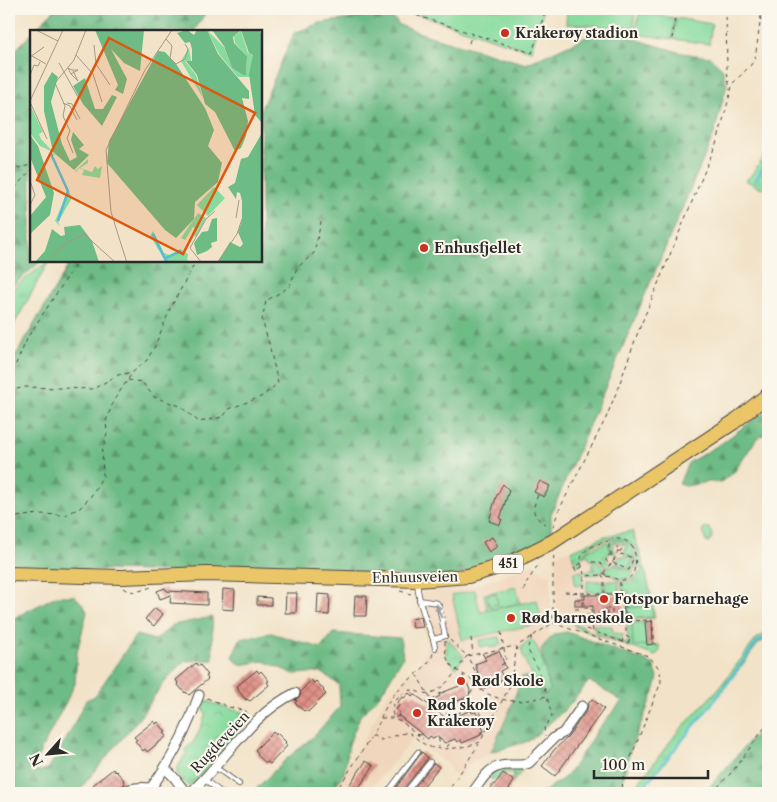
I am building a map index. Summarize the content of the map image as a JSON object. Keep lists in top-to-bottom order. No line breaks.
{"streets":{"main road":["451","Enhuusveien"],"street":["Rugdeveien"]},"places":["Kråkerøy stadion","Enhusfjellet","Fotspor barnehage","Rød barneskole","Rød Skole","Rød skole Kråkerøy"],"scale_bar":"100 m","north":"bottom left"}
